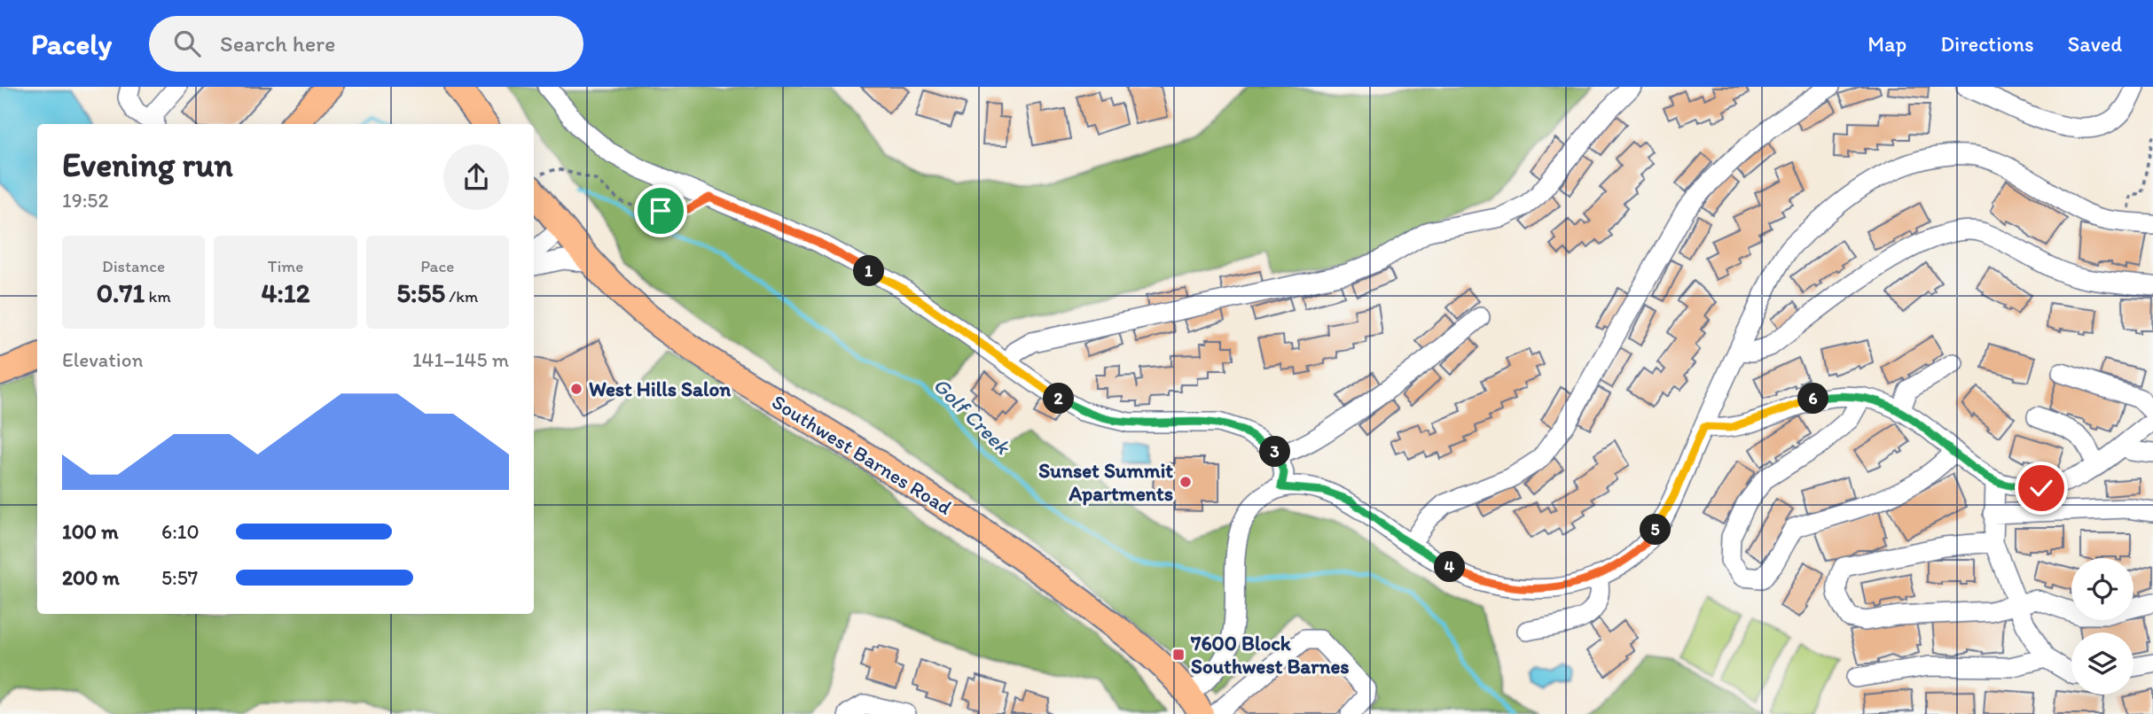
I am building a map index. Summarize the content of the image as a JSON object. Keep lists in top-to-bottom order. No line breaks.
{"streets":{"main road":["Southwest Barnes Road"]},"water":["Golf Creek"],"places":{"other":["West Hills Salon","Sunset Summit Apartments"],"transit":["7600 Block Southwest Barnes"]},"page":{"header":"Pacely","search":"Search here","nav":["Map","Directions","Saved"],"heading":["Evening run","19:52"],"stats":[["Distance","0.71 km"],["Time","4:12"],["Pace","5:55 /km"]],"pins":["1","2","6","3","5","4"],"chart":["Elevation","141–145 m"],"list":[{"name":"100 m","note":"6:10"},{"name":"200 m","note":"5:57"}]}}
